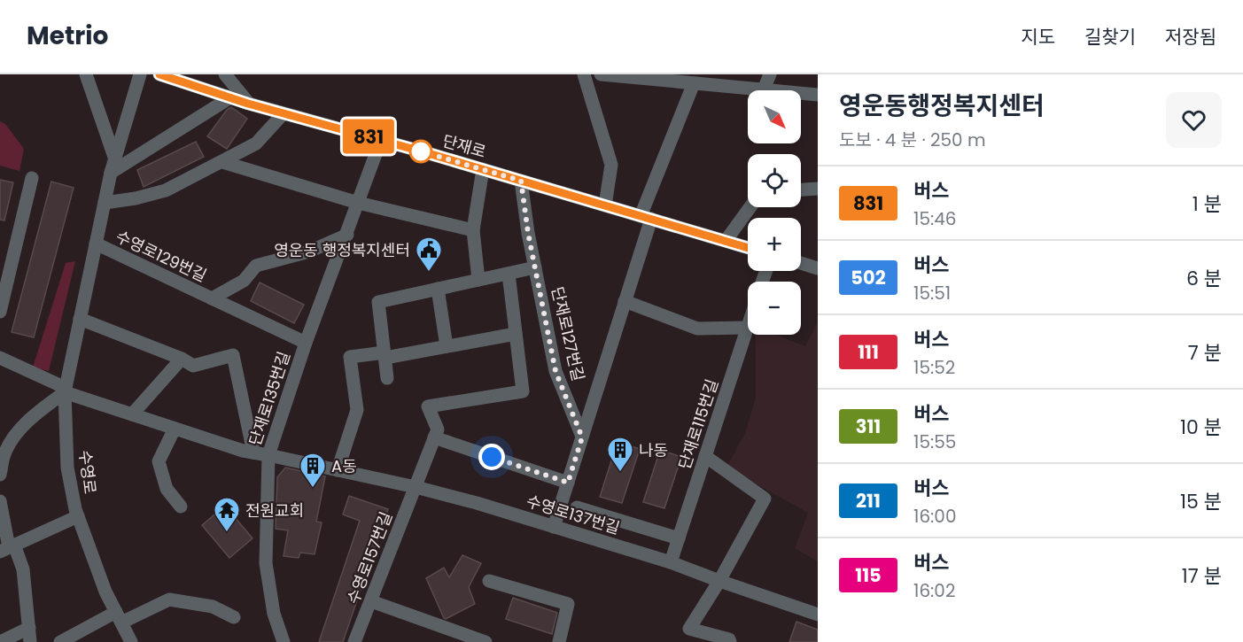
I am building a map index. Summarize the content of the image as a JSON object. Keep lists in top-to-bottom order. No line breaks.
{"streets":{"street":["단재로","수영로129번길","단재로127번길","단재로135번길","단재로115번길","수영로","수영로137번길","수영로157번길"]},"crossings":[["단재로","단재로127번길"],["단재로","단재로135번길"],["수영로129번길","단재로135번길"],["수영로129번길","수영로"],["단재로135번길","수영로137번길"],["단재로115번길","수영로137번길"],["수영로","수영로137번길"],["수영로137번길","수영로157번길"]],"places":{"public building":["영운동 행정복지센터"],"building":["나동","A동"],"temple":["전원교회"]},"lines":["bus line 831"],"north":"bottom right","page":{"header":"Metrio","nav":["지도","길찾기","저장됨"],"on_map":"831","heading":["영운동행정복지센터","도보 · 4 분 · 250 m"],"map_buttons":["+","−"],"list":[{"mark":"831","name":"버스","note":"15:46","value":"1 분"},{"mark":"502","name":"버스","note":"15:51","value":"6 분"},{"mark":"111","name":"버스","note":"15:52","value":"7 분"},{"mark":"311","name":"버스","note":"15:55","value":"10 분"},{"mark":"211","name":"버스","note":"16:00","value":"15 분"},{"mark":"115","name":"버스","note":"16:02","value":"17 분"}]}}
